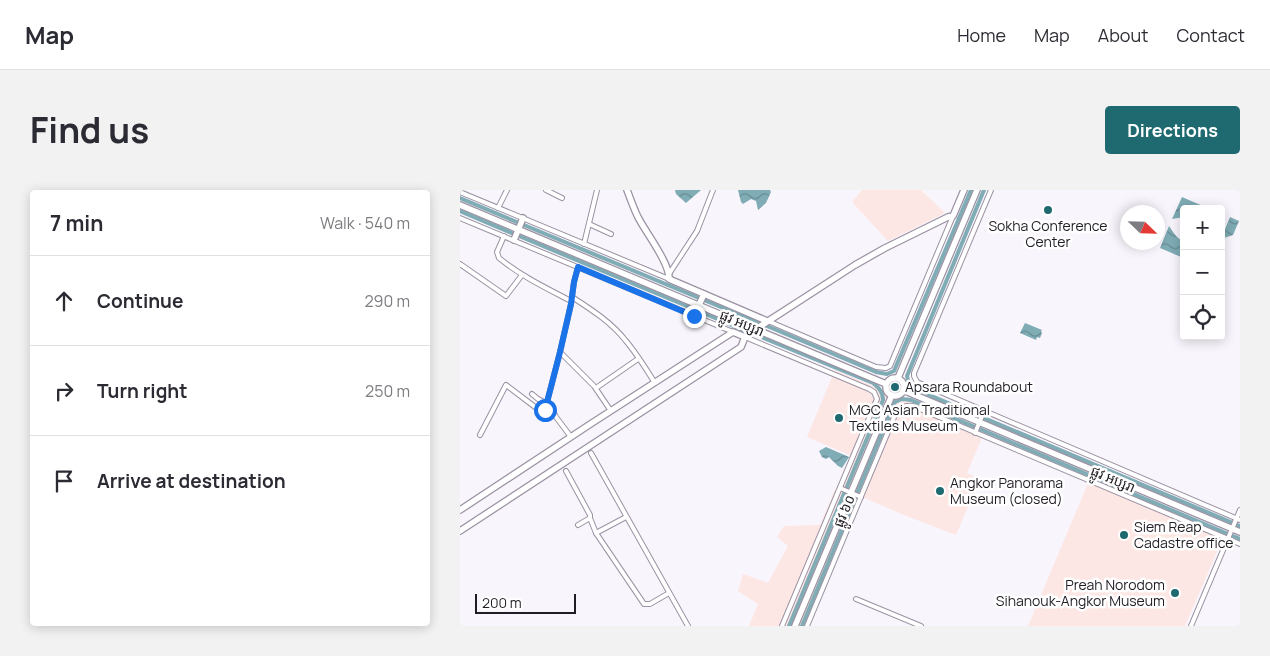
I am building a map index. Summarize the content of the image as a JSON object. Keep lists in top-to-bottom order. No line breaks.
{"streets":{"street":["ផ្លូវ អប្សរា","ផ្លូវ ៦០"]},"crossings":[["ផ្លូវ អប្សរា","ផ្លូវ ៦០"]],"places":["Sokha Conference Center","Apsara Roundabout","MGC Asian Traditional Textiles Museum","Angkor Panorama Museum (closed)","Siem Reap Cadastre office","Preah Norodom Sihanouk-Angkor Museum"],"scale_bar":"200 m","north":"bottom right","page":{"header":"Map","nav":["Home","Map","About","Contact"],"title":"Find us","buttons":"Directions","heading":["7 min","Walk · 540 m"],"map_buttons":["+","−"],"list":[["Continue","290 m"],["Turn right","250 m"],"Arrive at destination"],"scale":"200 m"}}
